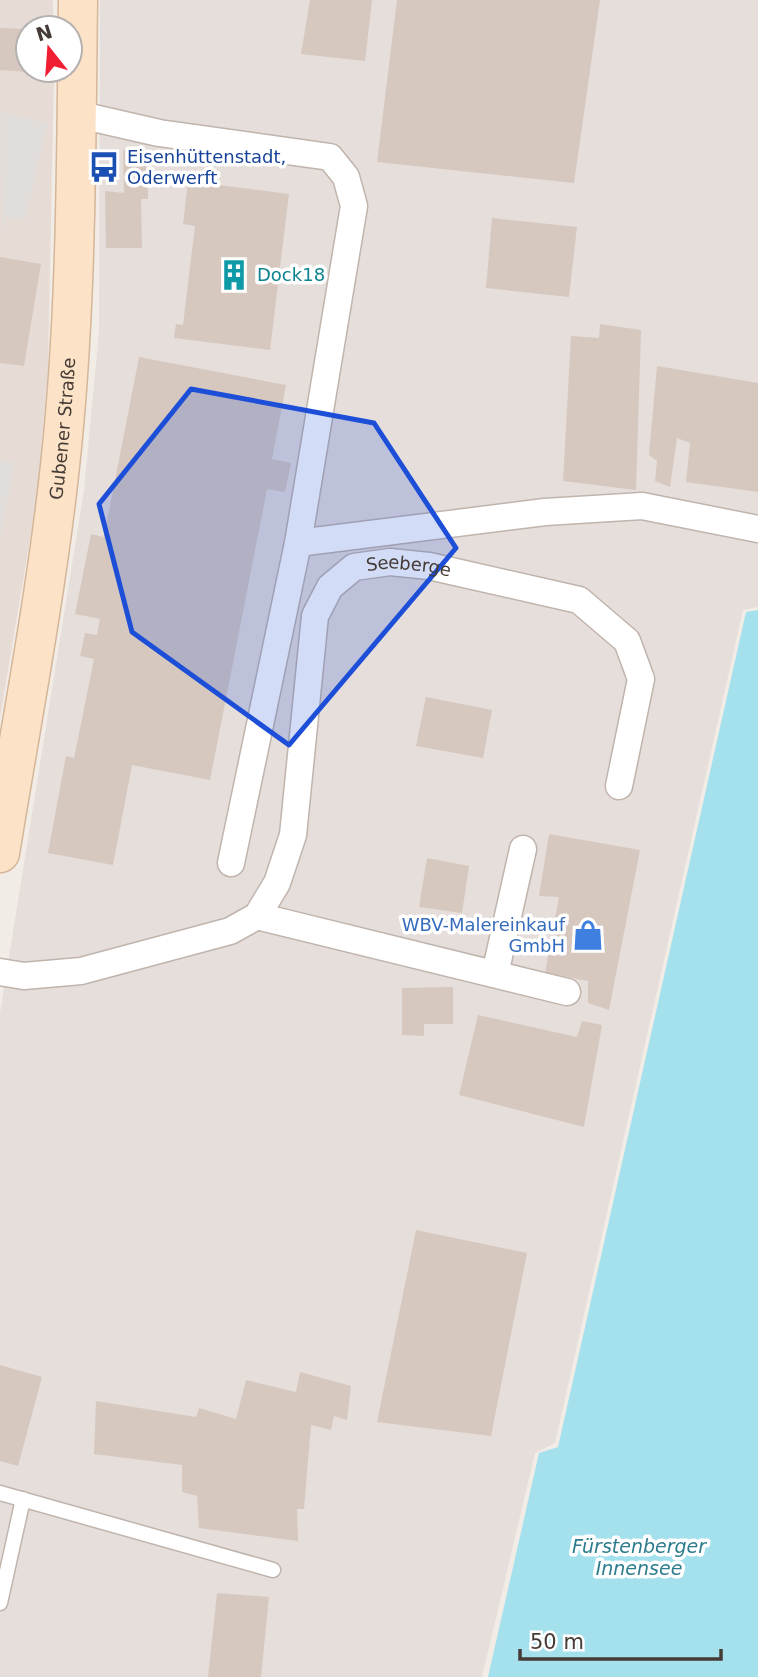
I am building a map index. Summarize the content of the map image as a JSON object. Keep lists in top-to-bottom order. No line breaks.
{"streets":{"main road":["Gubener Straße"],"street":["Seeberge"]},"water":["Fürstenberger Innensee"],"places":{"bus stop":["Eisenhüttenstadt, Oderwerft"],"building":["Dock18"],"shop":["WBV-Malereinkauf GmbH"]},"scale_bar":"50 m","north":"top"}
